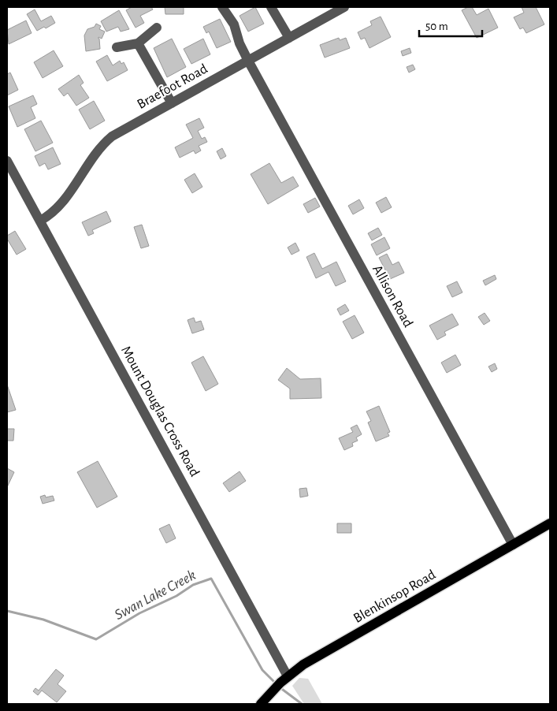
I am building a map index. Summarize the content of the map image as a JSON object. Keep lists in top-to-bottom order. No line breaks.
{"streets":{"main road":["Blenkinsop Road"],"street":["Braefoot Road","Allison Road","Mount Douglas Cross Road"]},"crossings":[["Braefoot Road","Allison Road"],["Braefoot Road","Mount Douglas Cross Road"],["Allison Road","Blenkinsop Road"],["Mount Douglas Cross Road","Blenkinsop Road"]],"water":["Swan Lake Creek"],"scale_bar":"50 m"}
